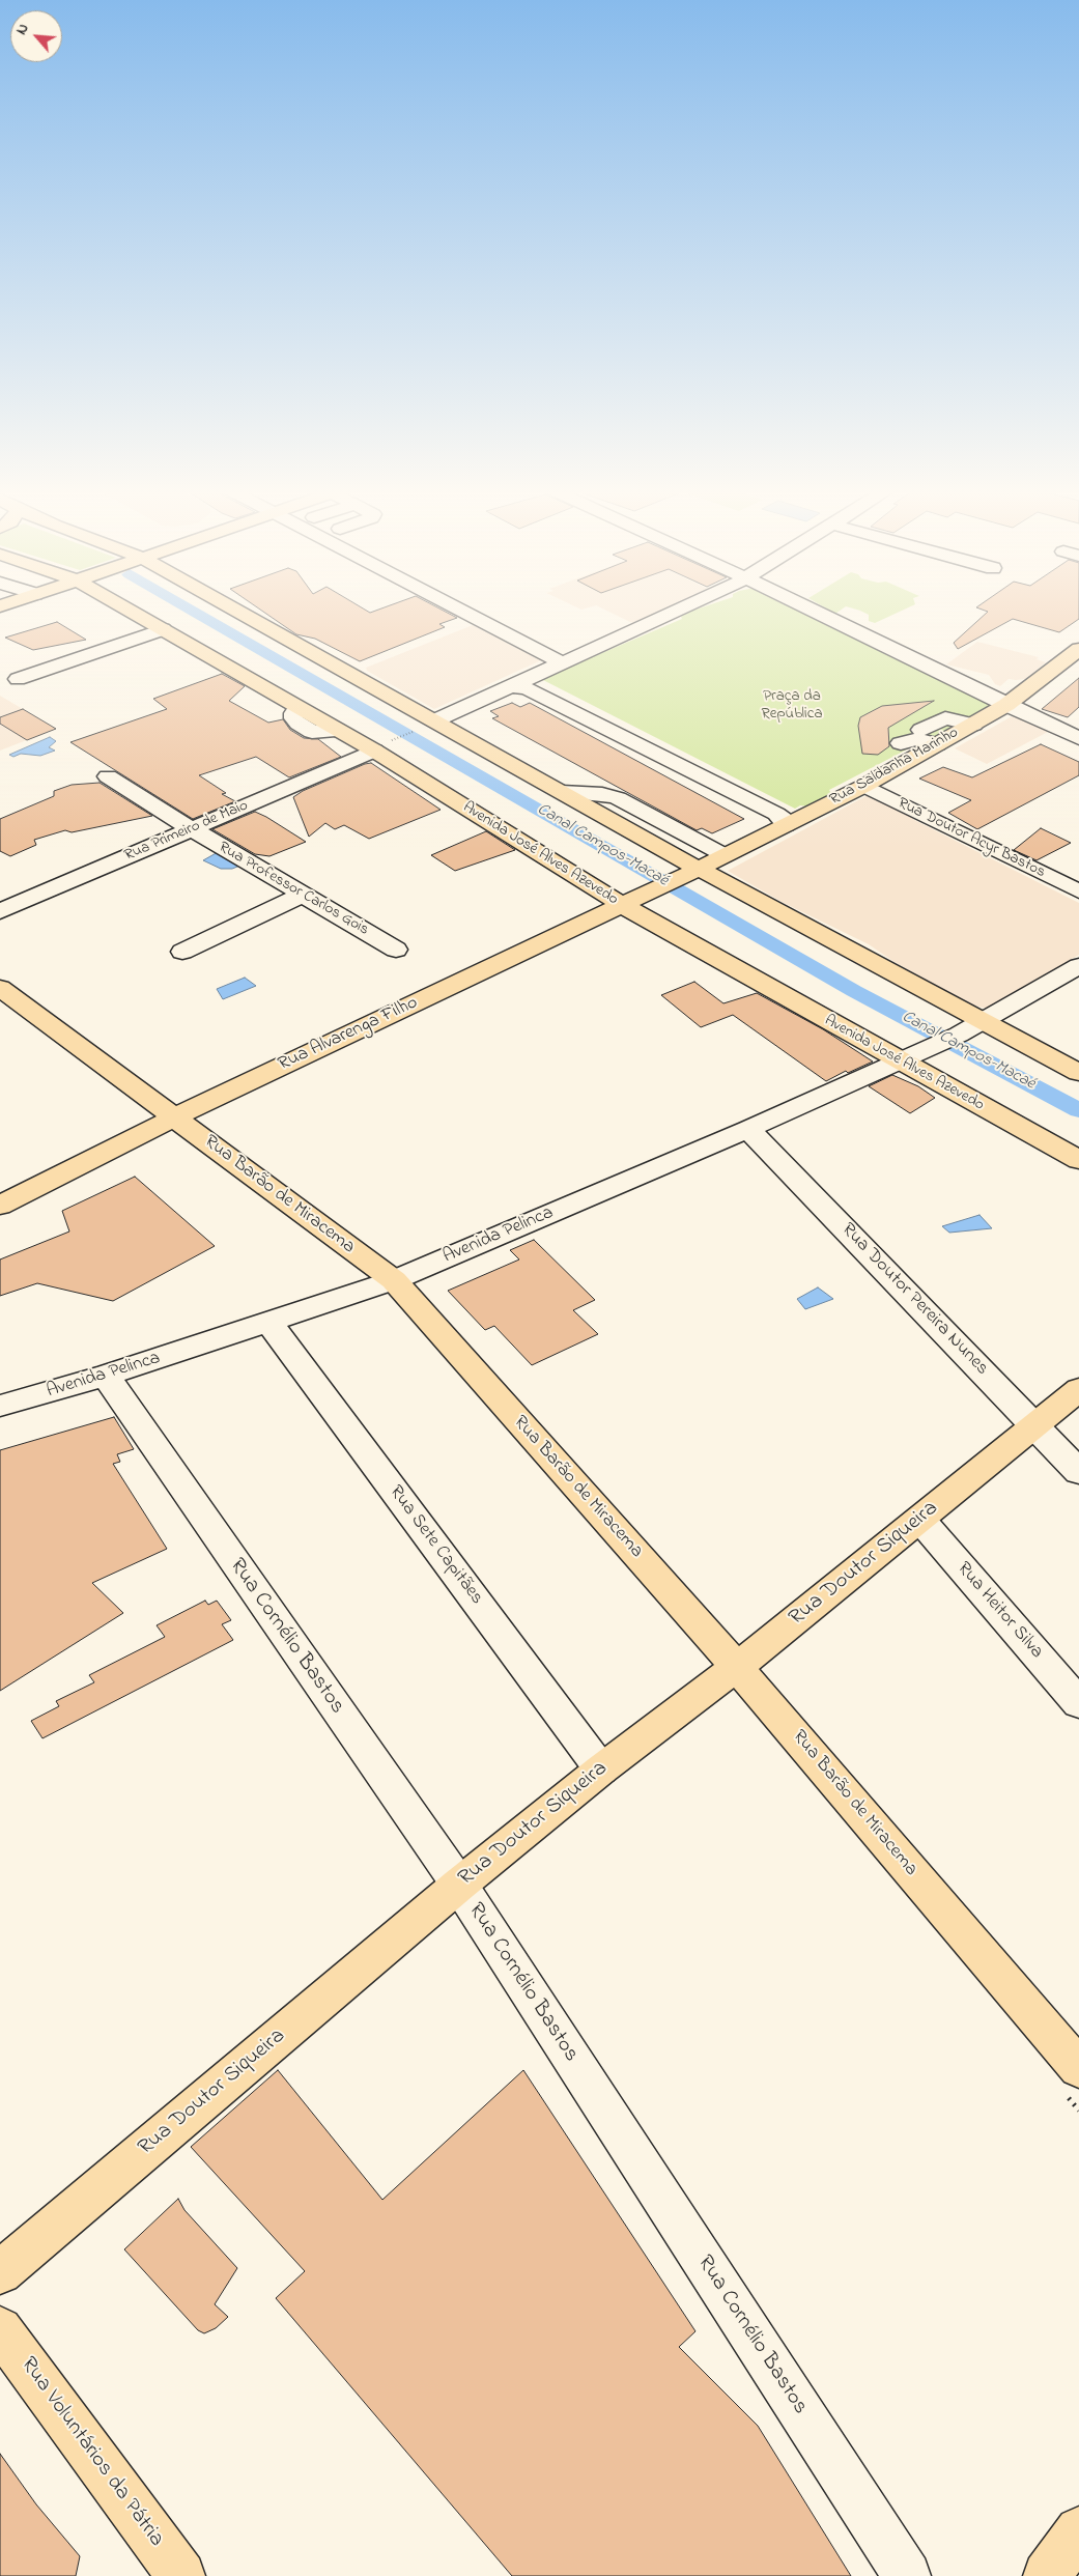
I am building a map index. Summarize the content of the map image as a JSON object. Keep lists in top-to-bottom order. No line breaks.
{"streets":{"main road":["Rua Saldanha Marinho","Avenida José Alves Azevedo","Rua Alvarenga Filho","Rua Barão de Miracema","Rua Doutor Siqueira","Rua Voluntários da Pátria"],"street":["Rua Primeiro de Maio","Rua Doutor Acyr Bastos","Rua Professor Carlos Gois","Avenida Pelinca","Rua Doutor Pereira Nunes","Rua Sete Capitães","Rua Heitor Silva","Rua Cornélio Bastos"]},"crossings":[["Rua Saldanha Marinho","Rua Doutor Acyr Bastos"],["Rua Saldanha Marinho","Rua Alvarenga Filho"],["Rua Primeiro de Maio","Avenida José Alves Azevedo"],["Rua Primeiro de Maio","Rua Professor Carlos Gois"],["Avenida José Alves Azevedo","Rua Alvarenga Filho"],["Avenida José Alves Azevedo","Avenida Pelinca"],["Rua Alvarenga Filho","Rua Barão de Miracema"],["Rua Barão de Miracema","Avenida Pelinca"],["Rua Barão de Miracema","Rua Doutor Siqueira"],["Avenida Pelinca","Rua Doutor Pereira Nunes"],["Avenida Pelinca","Rua Sete Capitães"],["Avenida Pelinca","Rua Cornélio Bastos"],["Rua Doutor Pereira Nunes","Rua Doutor Siqueira"],["Rua Sete Capitães","Rua Doutor Siqueira"],["Rua Doutor Siqueira","Rua Heitor Silva"],["Rua Doutor Siqueira","Rua Cornélio Bastos"]],"water":["Canal Campos-Macaé"],"parks":["Praça da República"],"north":"top left"}
